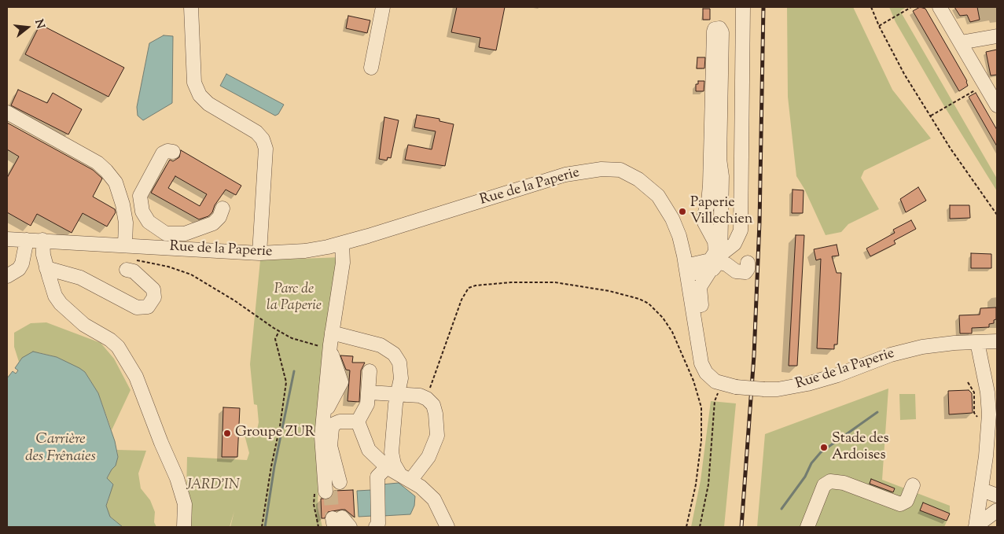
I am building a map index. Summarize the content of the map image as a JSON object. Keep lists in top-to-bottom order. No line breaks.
{"streets":{"street":["Rue de la Paperie"]},"water":["Carrière des Frênaies"],"parks":["Parc de la Paperie","JARD'IN"],"places":["Paperie Villechien","Groupe ZUR","Stade des Ardoises"],"north":"right"}
